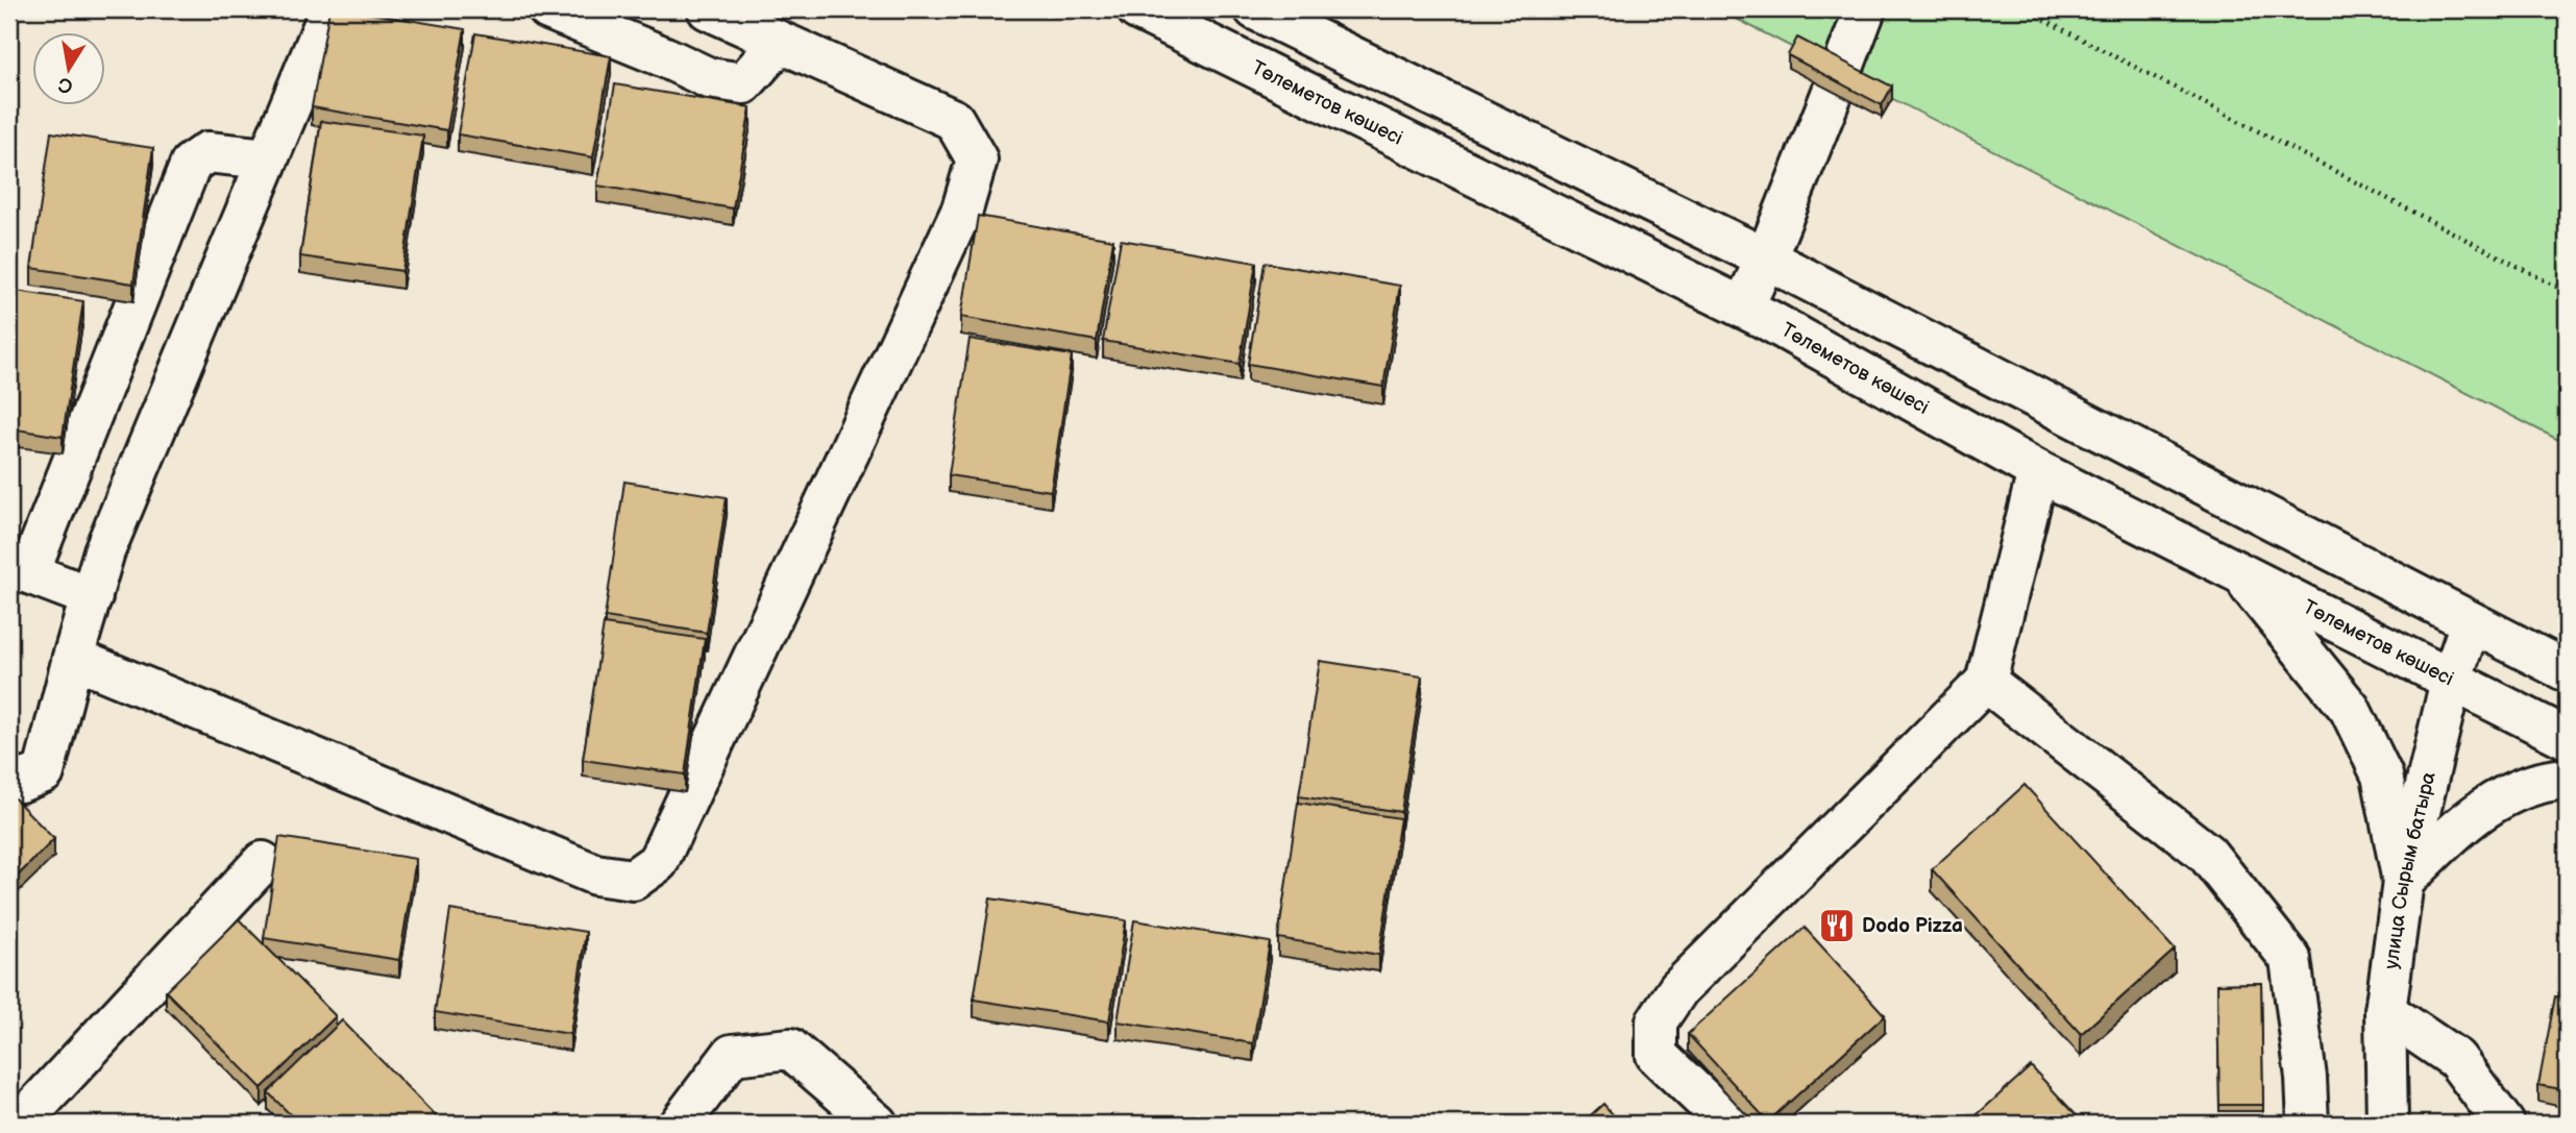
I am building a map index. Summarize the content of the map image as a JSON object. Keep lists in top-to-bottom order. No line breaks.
{"streets":{"street":["Төлеметов көшесі","улица Сырым батыра"]},"crossings":[["Төлеметов көшесі","улица Сырым батыра"]],"places":{"restaurant":["Dodo Pizza"]},"north":"bottom"}
